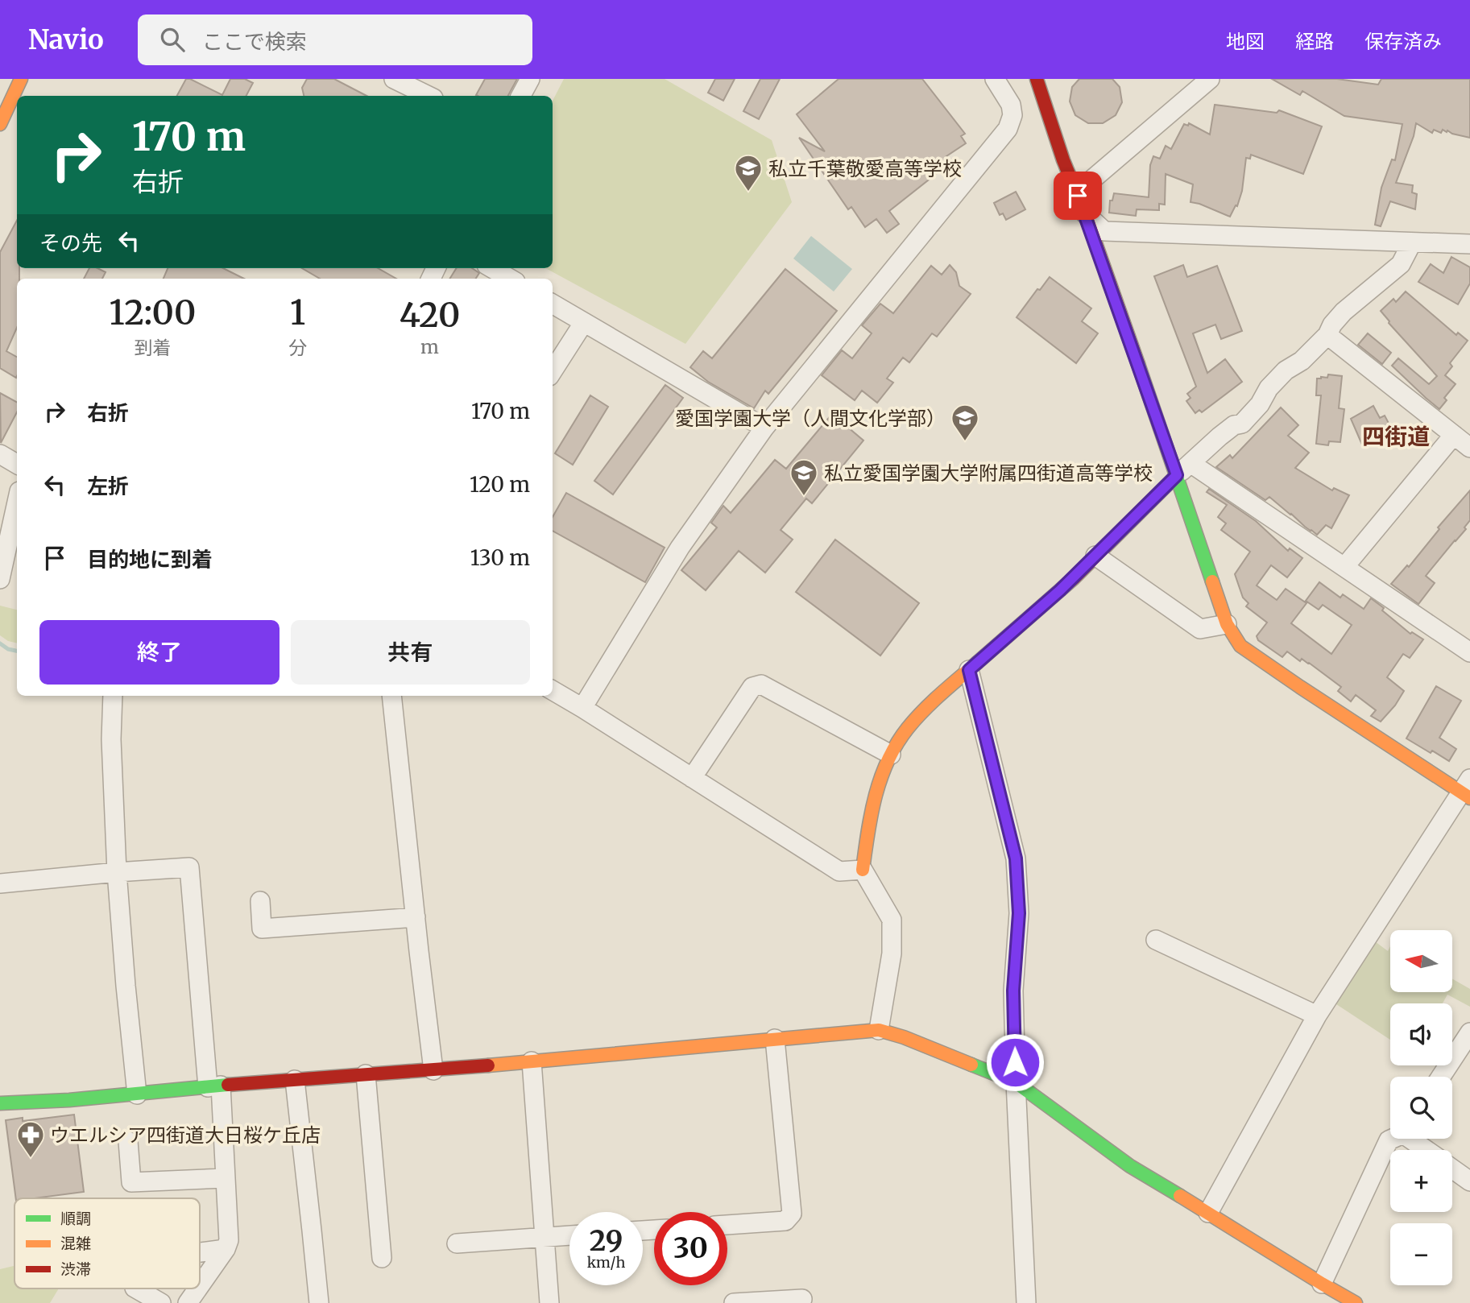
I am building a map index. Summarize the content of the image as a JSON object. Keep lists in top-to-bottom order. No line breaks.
{"districts":["四街道"],"places":{"school or university":["私立千葉敬愛高等学校","愛国学園大学（人間文化学部）","私立愛国学園大学附属四街道高等学校"],"pharmacy":["ウエルシア四街道大日桜ケ丘店"]},"legend":["順調","混雑","渋滞"],"north":"left","page":{"header":"Navio","search":"ここで検索","nav":["地図","経路","保存済み"],"turn":["170 m","右折"],"then":"その先","eta":["12:00","到着","1","分","420","m"],"list":[{"name":"右折","value":"170 m"},{"name":"左折","value":"120 m"},{"name":"目的地に到着","value":"130 m"}],"buttons":["終了","共有"],"map_buttons":["+","−"],"speed":"29 km/h","limit":"30"}}
